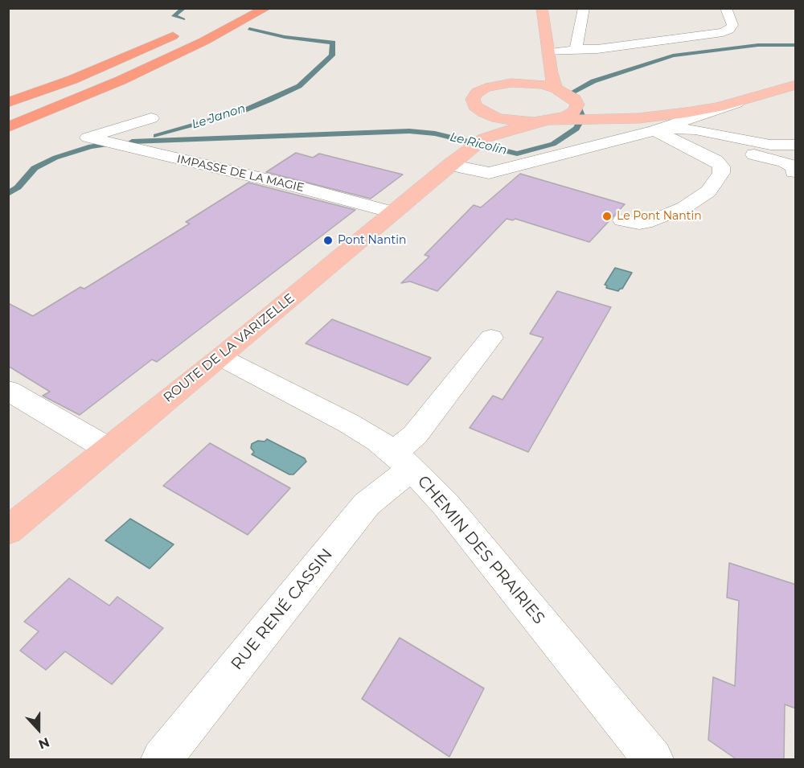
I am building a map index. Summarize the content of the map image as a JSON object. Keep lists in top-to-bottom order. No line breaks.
{"streets":{"main road":["ROUTE DE LA VARIZELLE"],"street":["IMPASSE DE LA MAGIE","CHEMIN DES PRAIRIES","RUE RENÉ CASSIN"]},"crossings":[["IMPASSE DE LA MAGIE","ROUTE DE LA VARIZELLE"],["ROUTE DE LA VARIZELLE","CHEMIN DES PRAIRIES"],["CHEMIN DES PRAIRIES","RUE RENÉ CASSIN"]],"water":["Le Janon","Le Ricolin"],"places":["Le Pont Nantin","Pont Nantin"],"north":"bottom"}
